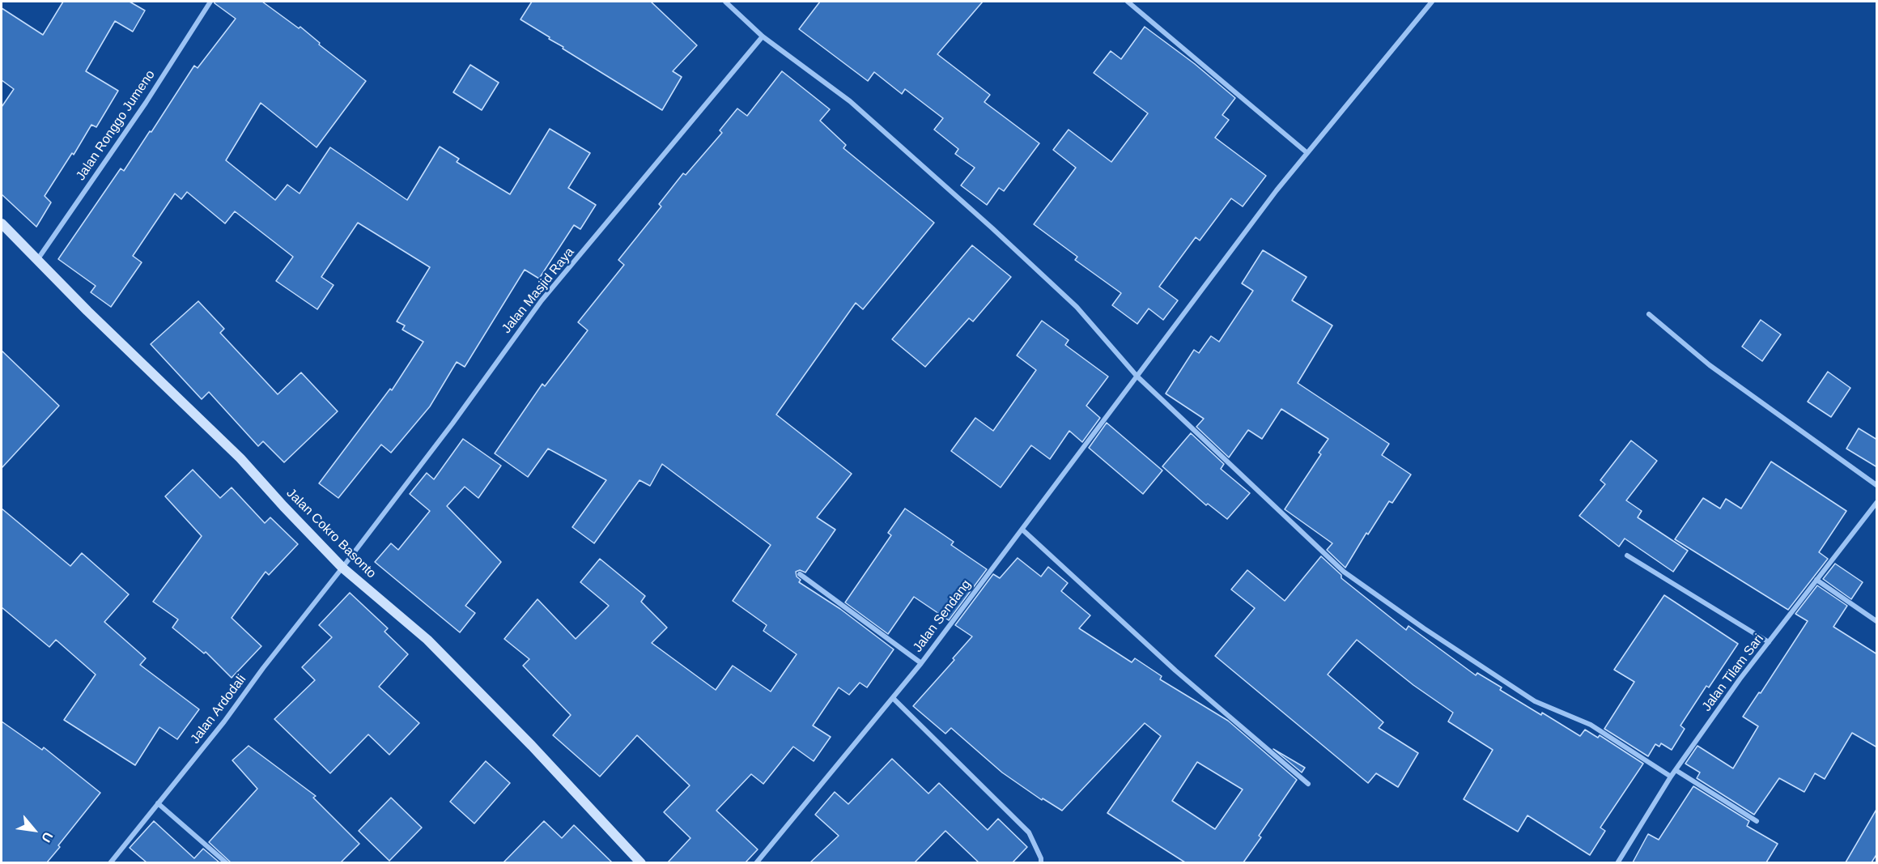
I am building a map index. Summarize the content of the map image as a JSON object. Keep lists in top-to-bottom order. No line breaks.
{"streets":{"street":["Jalan Ronggo Jumeno","Jalan Masjid Raya","Jalan Cokro Basonto","Jalan Sendang","Jalan Tilam Sari","Jalan Ardodali"]},"crossings":[["Jalan Ronggo Jumeno","Jalan Cokro Basonto"],["Jalan Masjid Raya","Jalan Cokro Basonto"],["Jalan Masjid Raya","Jalan Ardodali"],["Jalan Cokro Basonto","Jalan Ardodali"]],"north":"bottom right"}
